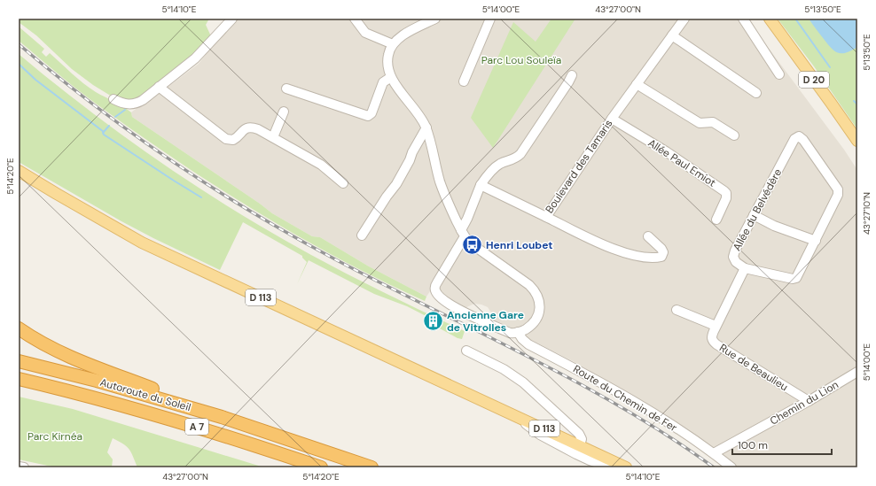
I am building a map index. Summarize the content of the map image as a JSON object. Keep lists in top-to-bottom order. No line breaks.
{"streets":{"highway":["Autoroute du Soleil","A 7"],"main road":["D 20","D 113"],"street":["Allée Paul Emiot","Boulevard des Tamaris","Allée du Belvédère","Rue de Beaulieu","Route du Chemin de Fer","Chemin du Lion"]},"crossings":[["Allée Paul Emiot","Boulevard des Tamaris"],["Allée du Belvédère","Rue de Beaulieu"],["Rue de Beaulieu","Chemin du Lion"],["Route du Chemin de Fer","Chemin du Lion"]],"parks":["Parc Lou Souleïa","Parc Kirnéa"],"places":{"bus stop":["Henri Loubet"],"building":["Ancienne Gare de Vitrolles"]},"scale_bar":"100 m","coordinates":["5°14'10\"E","5°14'00\"E","43°27'00\"N","5°13'50\"E","5°14'20\"E","43°27'10\"N"]}
